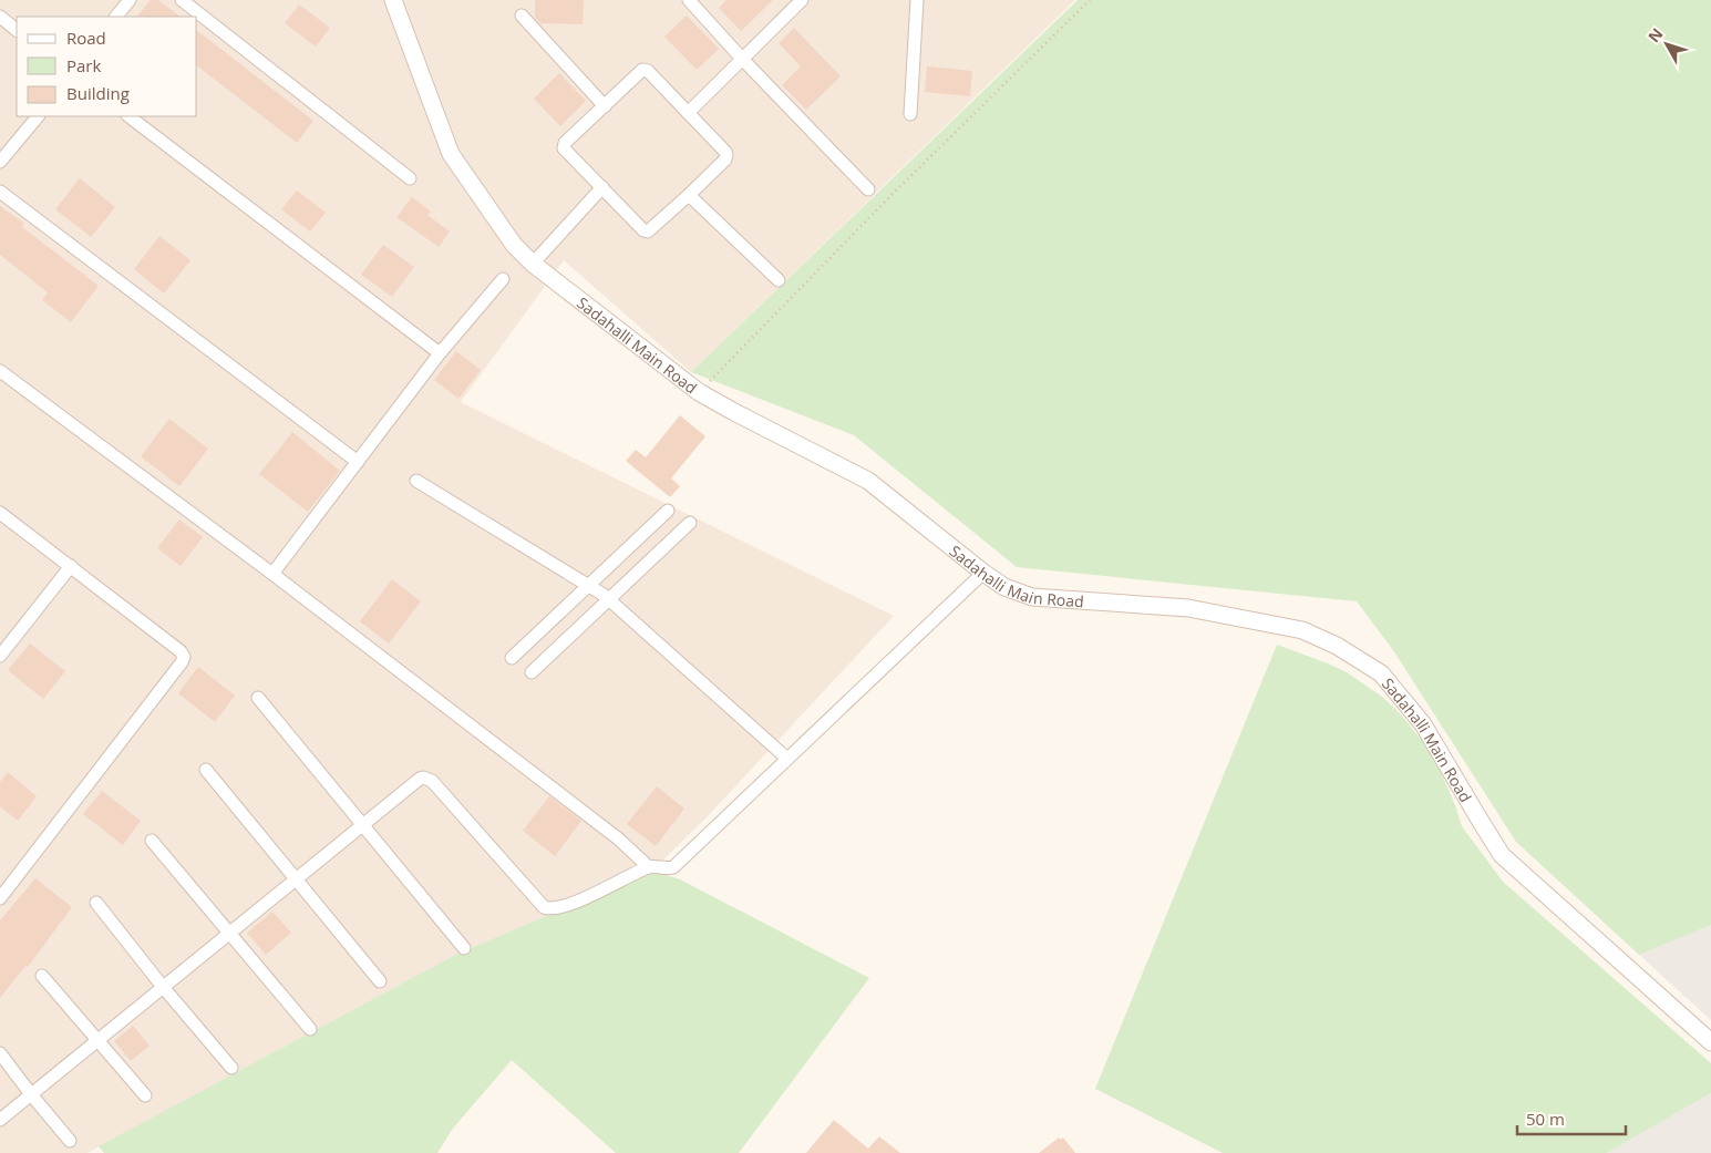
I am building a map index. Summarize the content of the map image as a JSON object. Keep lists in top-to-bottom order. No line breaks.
{"streets":{"street":["Sadahalli Main Road"]},"legend":["Road","Park","Building"],"scale_bar":"50 m","north":"top left"}
